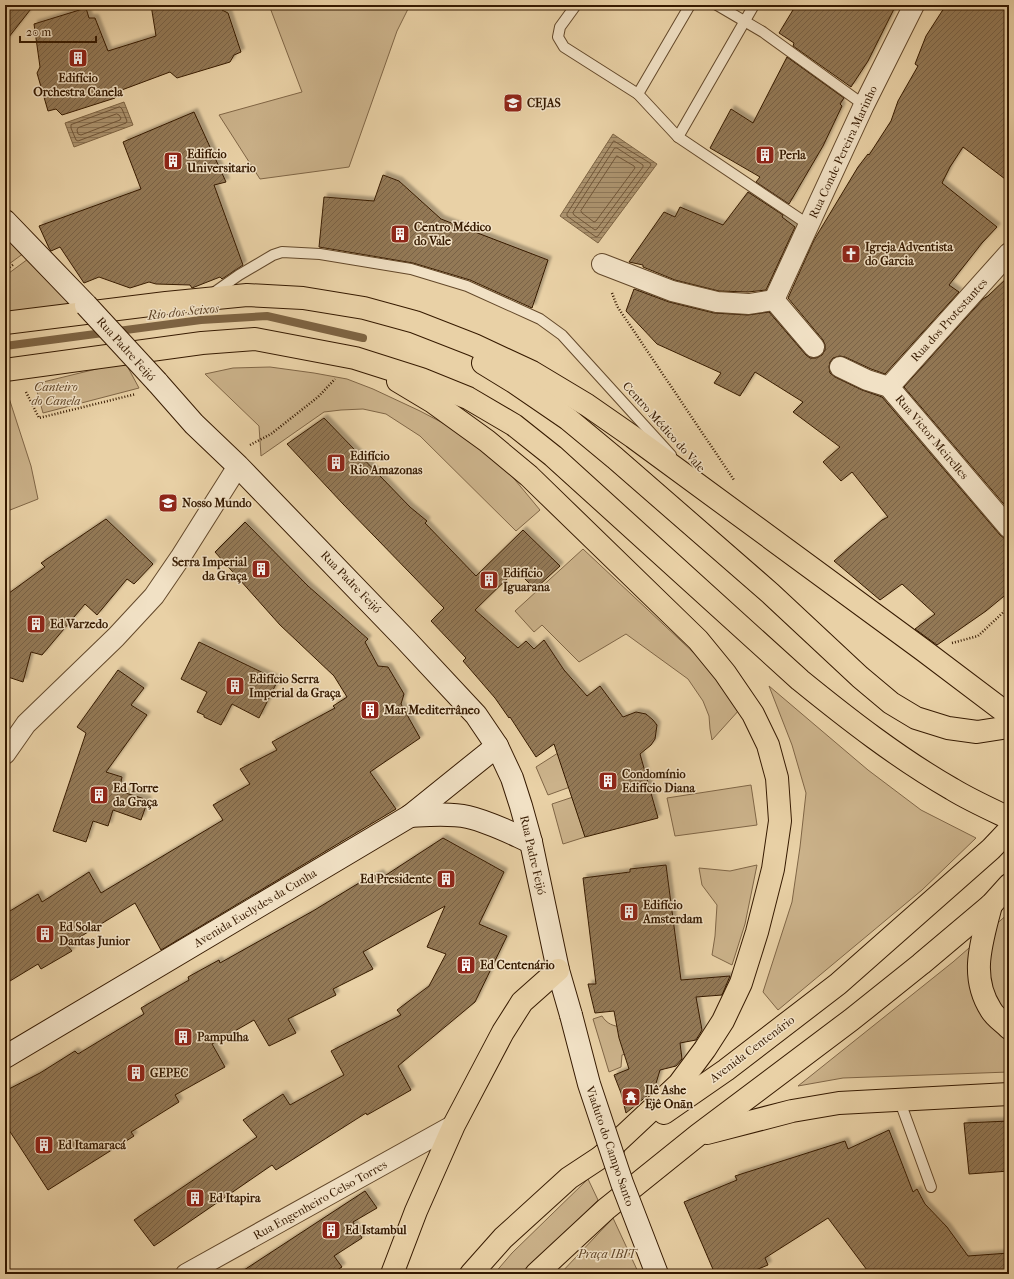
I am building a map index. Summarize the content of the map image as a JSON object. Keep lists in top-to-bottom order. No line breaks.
{"streets":{"main road":["Rua Padre Feijó","Avenida Euclydes da Cunha","Avenida Centenário","Viaduto do Campo Santo"],"street":["Rua Conde Pereira Marinho","Rua dos Protestantes","Rua Victor Meirelles","Rua Engenheiro Celso Torres"],"lane":["Centro Médico do Vale"]},"crossings":[["Rua dos Protestantes","Rua Victor Meirelles"],["Rua Padre Feijó","Avenida Euclydes da Cunha"],["Rua Padre Feijó","Viaduto do Campo Santo"]],"water":["Rio dos Seixos"],"parks":["Canteiro do Canela","Praça IBIT"],"places":{"building":["Edifício Orchestra Canela","Perla","Edifício Universitario","Centro Médico do Vale","Edifício Rio Amazonas","Serra Imperial da Graça","Edifício Iguarana","Ed Varzedo","Edifício Serra Imperial da Graça","Mar Mediterrâneo","Condomínio Edifício Diana","Ed Torre da Graça","Ed Presidente","Edifício Amsterdam","Ed Solar Dantas Junior","Ed Centenário","Pampulha","GEPEC","Ed Itamaracá","Ed Itapira","Ed Istambul"],"school or university":["CEJAS","Nosso Mundo"],"church":["Igreja Adventista do Garcia"],"temple":["Ilê Ashe Ejê Onãn"]},"scale_bar":"20 m"}
